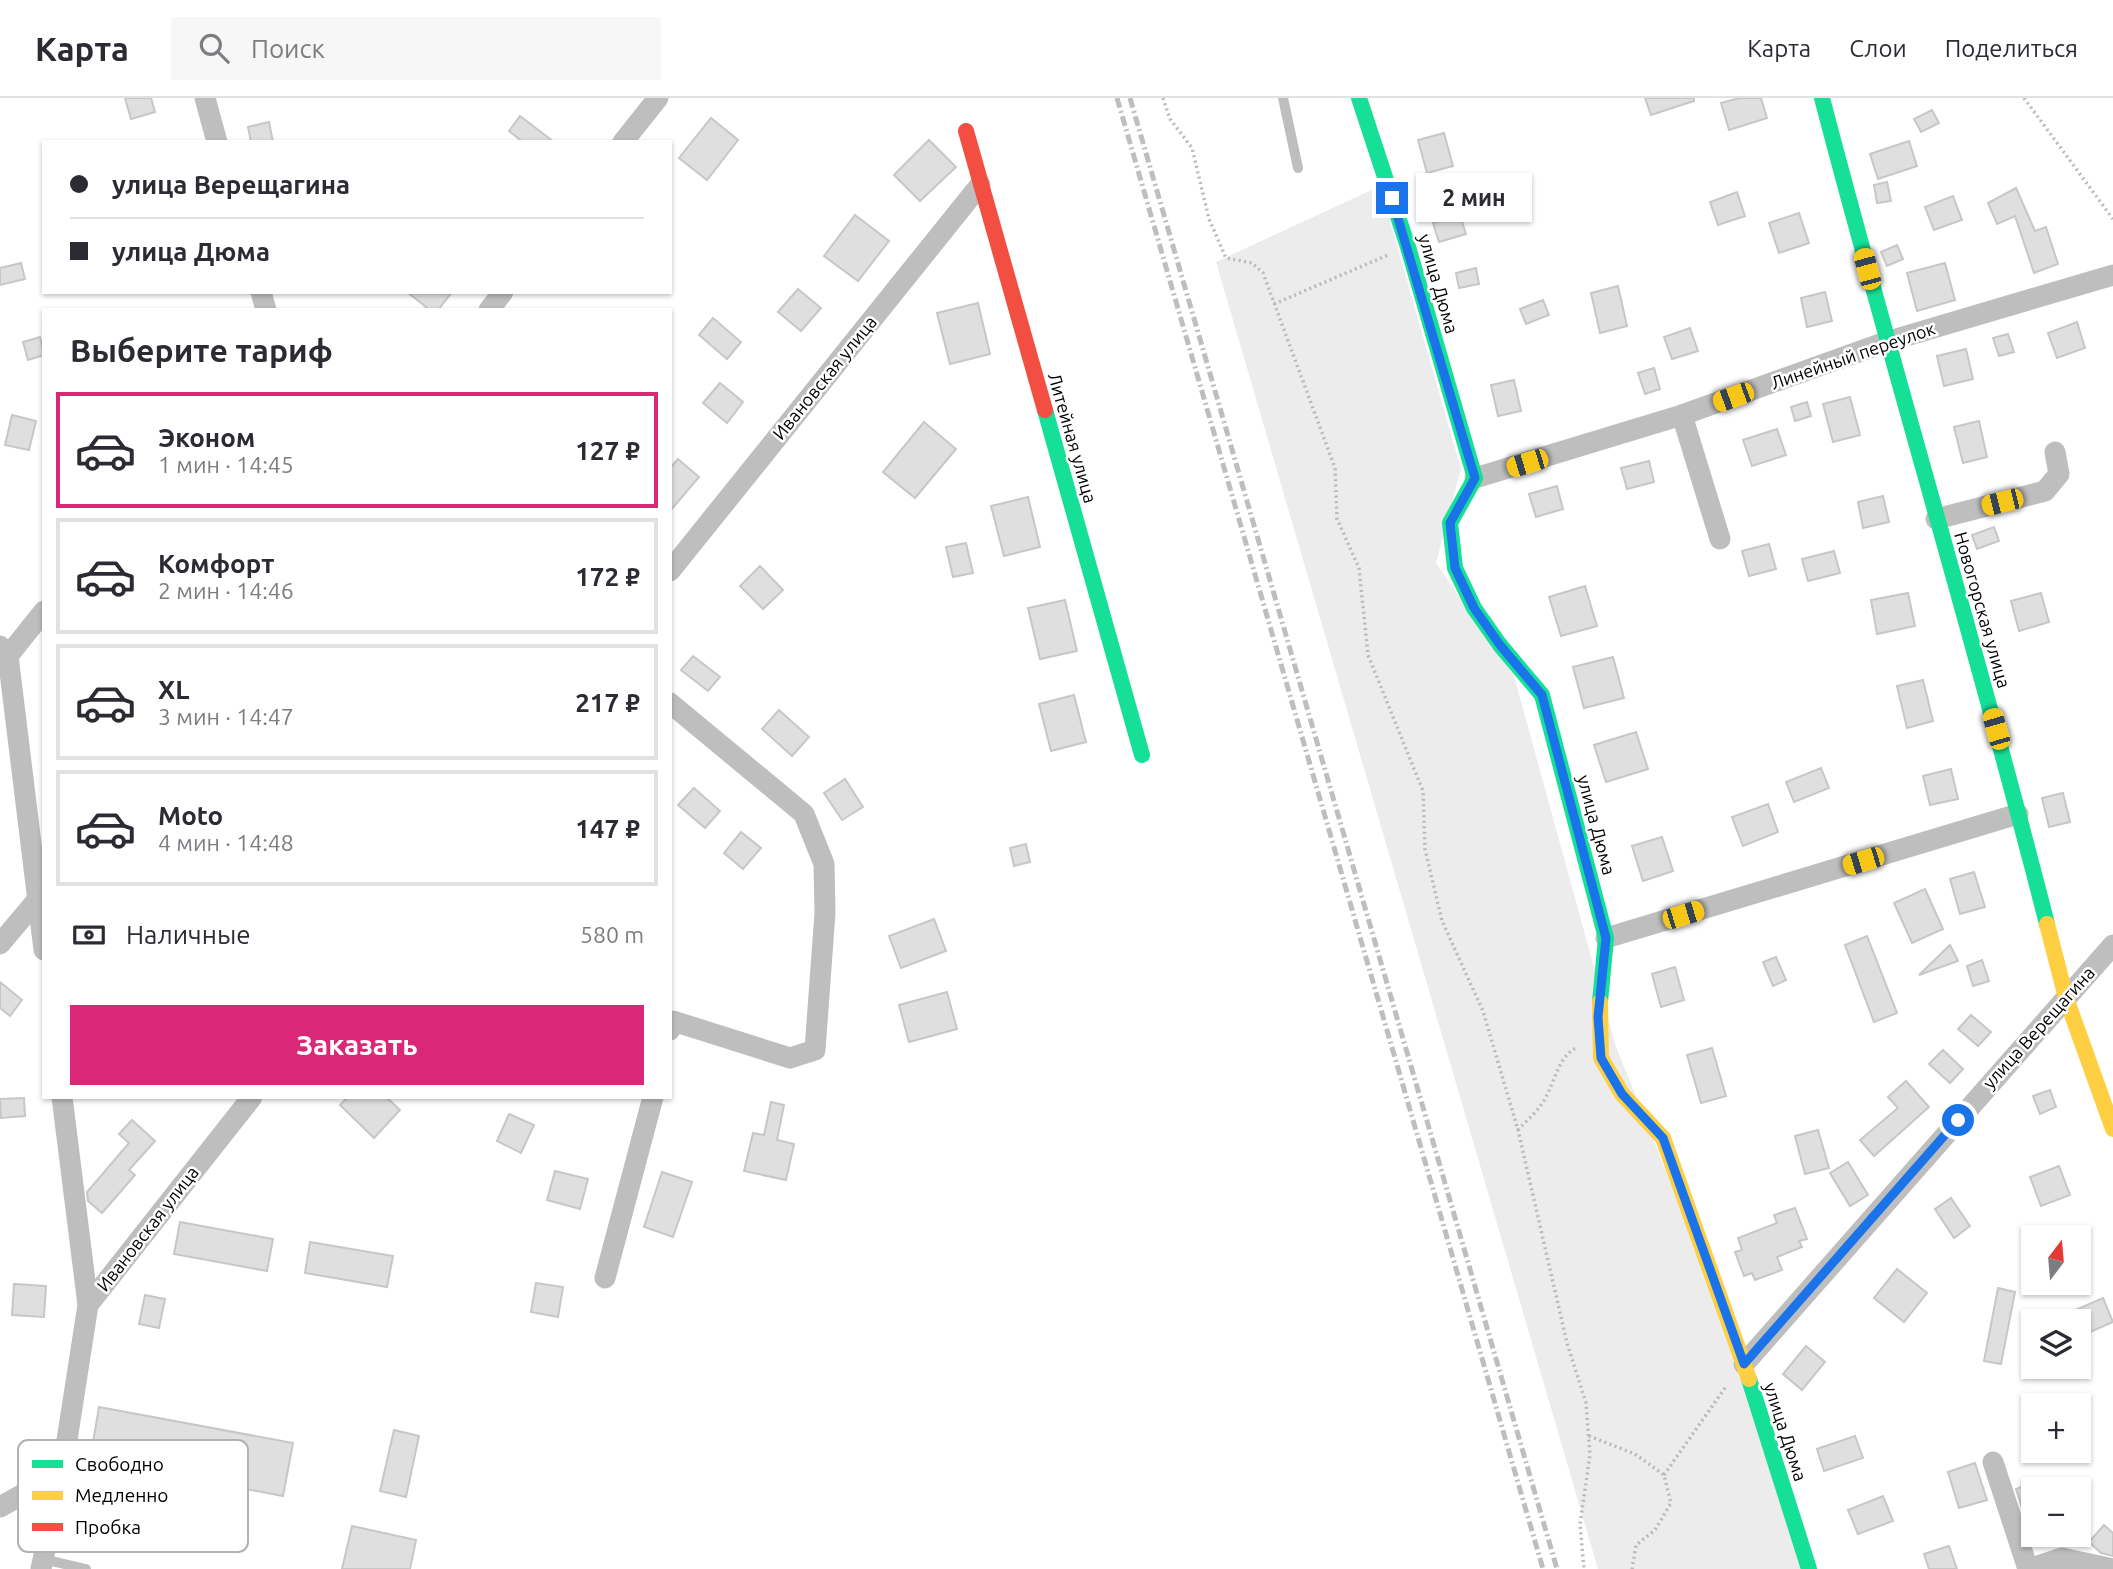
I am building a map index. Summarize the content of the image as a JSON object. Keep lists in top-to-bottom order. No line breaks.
{"streets":{"street":["улица Дюма","Линейный переулок","Ивановская улица","Литейная улица","Новогорская улица","улица Верещагина"]},"crossings":[["улица Дюма","Линейный переулок"],["улица Дюма","улица Верещагина"],["Линейный переулок","Новогорская улица"],["Ивановская улица","Литейная улица"],["Новогорская улица","улица Верещагина"]],"legend":["Свободно","Медленно","Пробка"],"north":"top","page":{"header":"Карта","search":"Поиск","nav":["Карта","Слои","Поделиться"],"banner":["улица Верещагина","улица Дюма"],"bubble":"2 мин","heading":"Выберите тариф","list":[{"name":"Эконом","note":"1 мин · 14:45","value":"127 ₽"},{"name":"Комфорт","note":"2 мин · 14:46","value":"172 ₽"},{"name":"XL","note":"3 мин · 14:47","value":"217 ₽"},{"name":"Moto","note":"4 мин · 14:48","value":"147 ₽"}],"pay":["Наличные","580 m"],"buttons":"Заказать","map_buttons":["+","−"]}}
